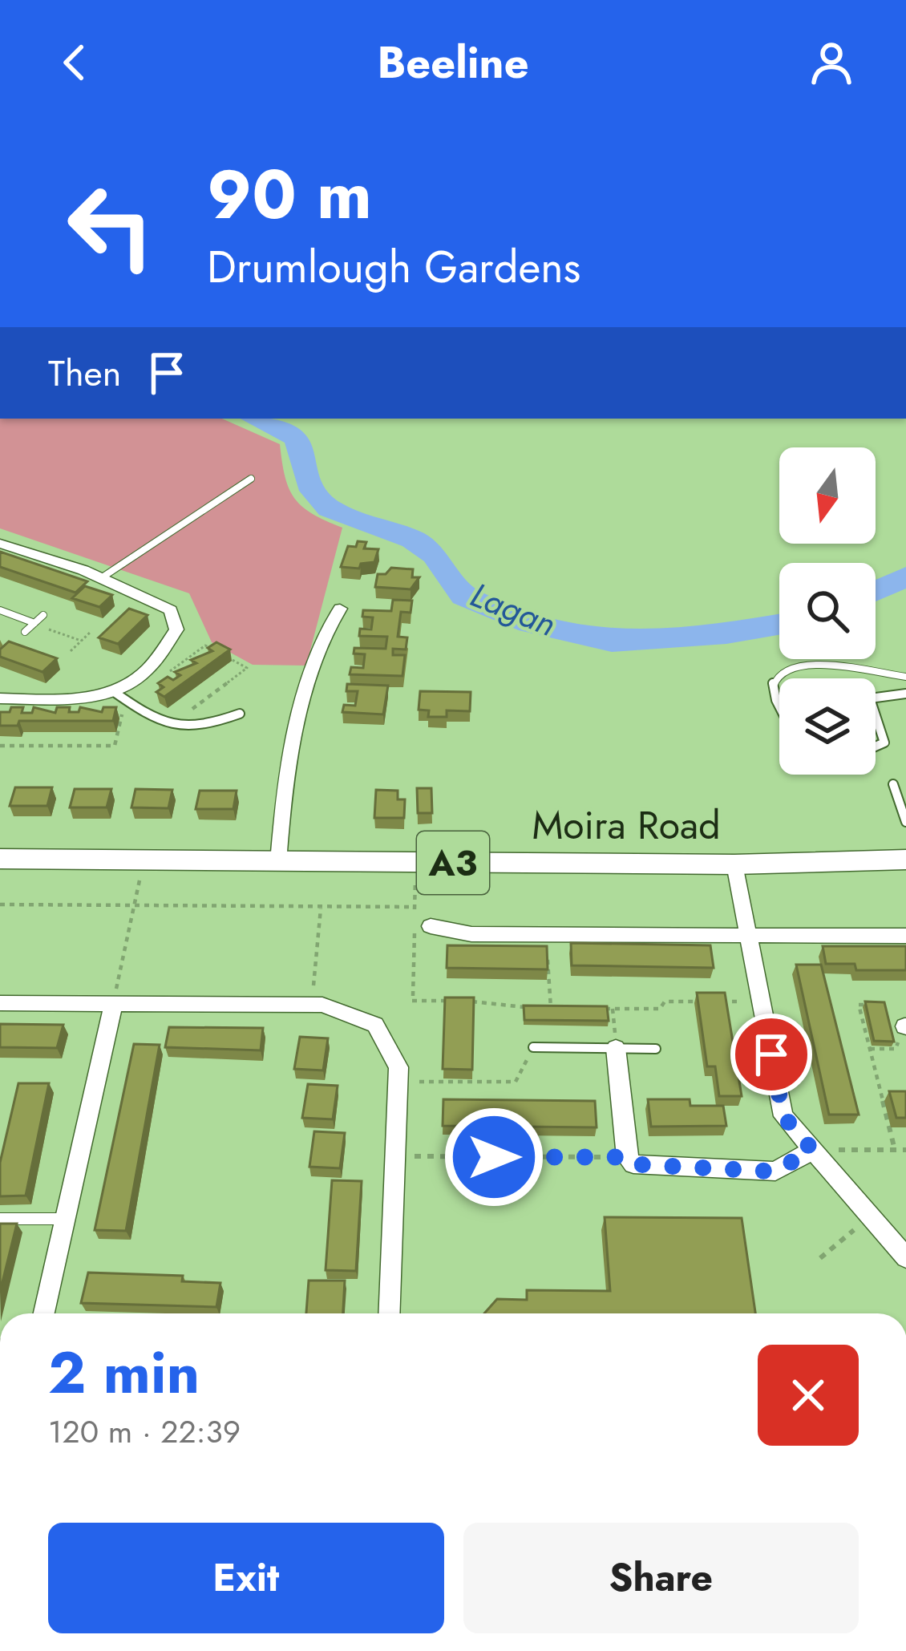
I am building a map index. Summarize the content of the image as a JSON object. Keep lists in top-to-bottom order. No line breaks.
{"streets":{"highway":["Moira Road","A3"]},"water":["Lagan"],"north":"bottom","page":{"header":"Beeline","turn":["90 m","Drumlough Gardens"],"then":"Then","heading":["2 min","120 m · 22:39"],"buttons":["Exit","Share"]}}
